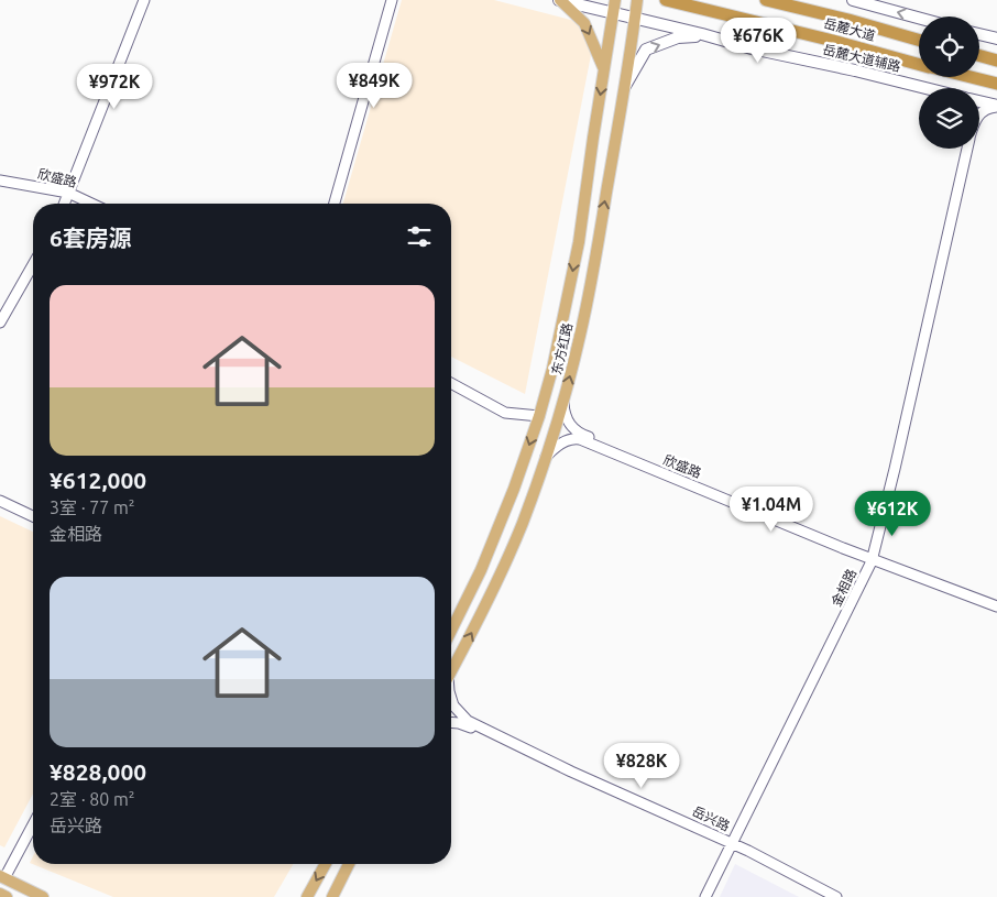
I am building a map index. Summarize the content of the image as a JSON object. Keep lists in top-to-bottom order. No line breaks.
{"streets":{"highway":["岳麓大道"],"main road":["岳麓大道辅路","东方红路"],"street":["欣盛路","金相路","岳兴路"]},"crossings":[["岳麓大道辅路","东方红路"],["欣盛路","东方红路"],["欣盛路","金相路"],["金相路","岳兴路"]],"page":{"price":["¥676K","¥849K","¥972K","¥1.04M","¥612K","¥828K"],"heading":"6套房源","list":[{"name":"¥612,000","note":"3室 · 77 m² · 金相路"},{"name":"¥828,000","note":"2室 · 80 m² · 岳兴路"}]}}
